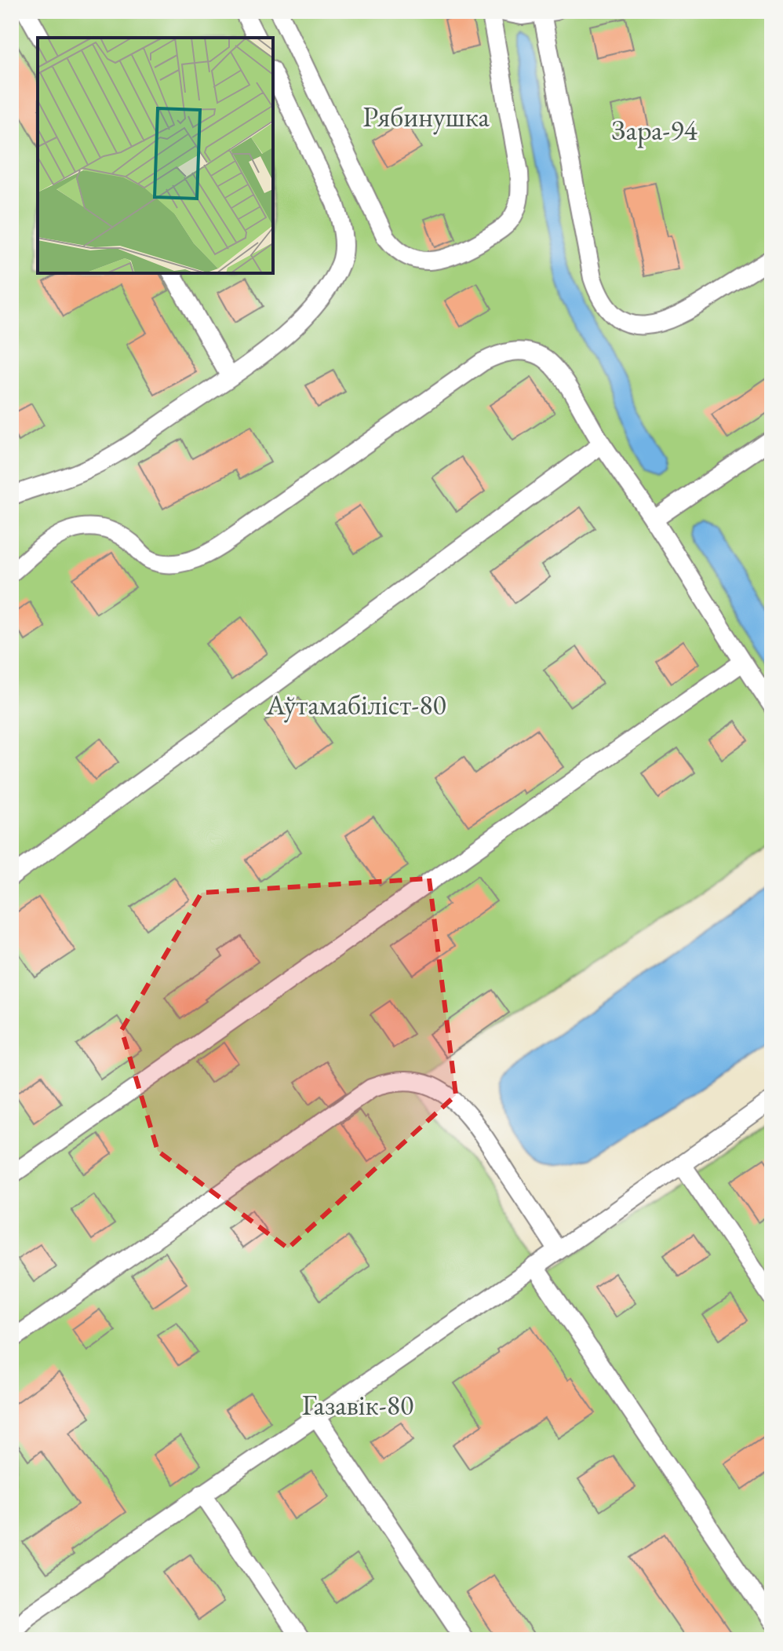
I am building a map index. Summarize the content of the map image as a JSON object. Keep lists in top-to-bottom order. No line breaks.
{"parks":["Рябинушка","Зара-94","Аўтамабіліст-80","Газавік-80"]}
